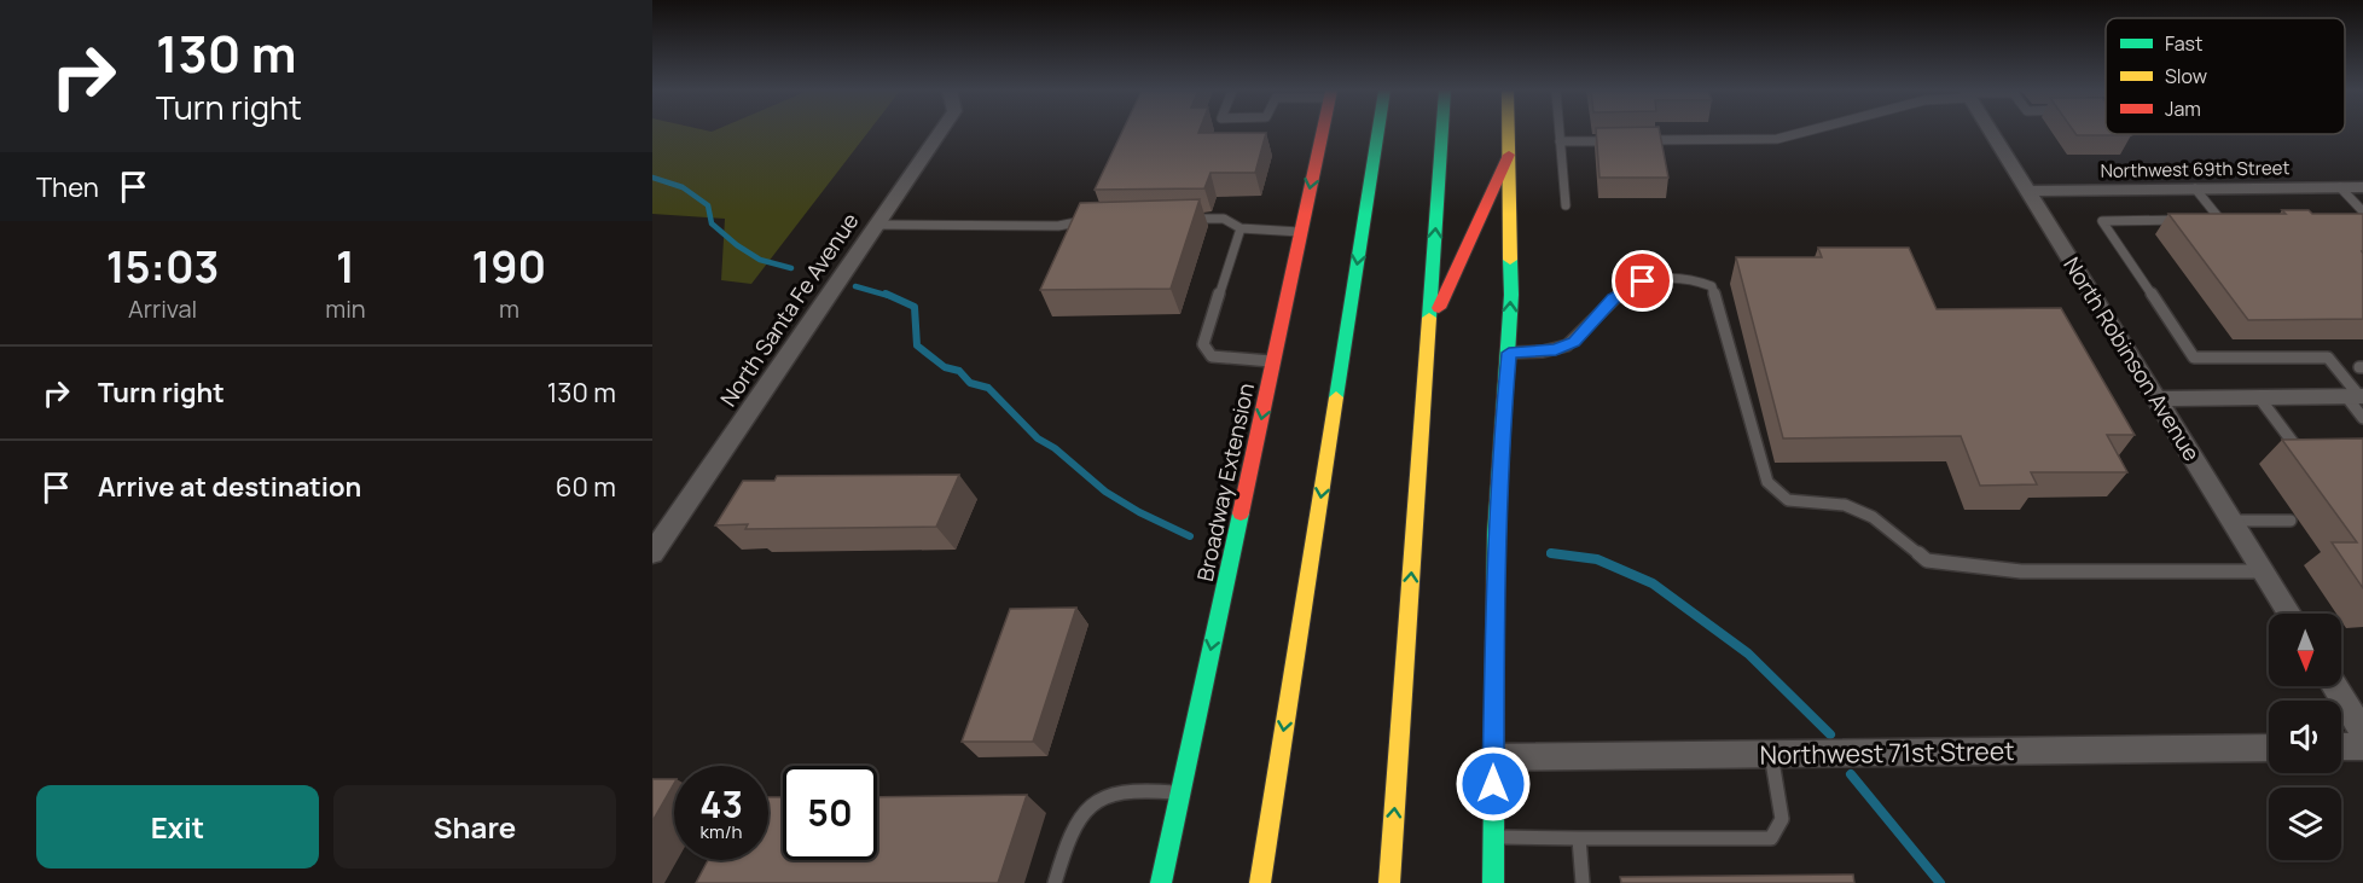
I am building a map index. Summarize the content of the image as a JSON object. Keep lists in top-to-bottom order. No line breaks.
{"streets":{"main road":["Broadway Extension"],"street":["Northwest 69th Street","North Santa Fe Avenue","North Robinson Avenue","Northwest 71st Street"]},"crossings":[["Northwest 69th Street","North Robinson Avenue"]],"legend":["Fast","Slow","Jam"],"north":"bottom","page":{"turn":["130 m","Turn right"],"then":"Then","eta":["15:03","Arrival","1","min","190","m"],"list":[{"name":"Turn right","value":"130 m"},{"name":"Arrive at destination","value":"60 m"}],"speed":"43 km/h","limit":"50","buttons":["Exit","Share"]}}
